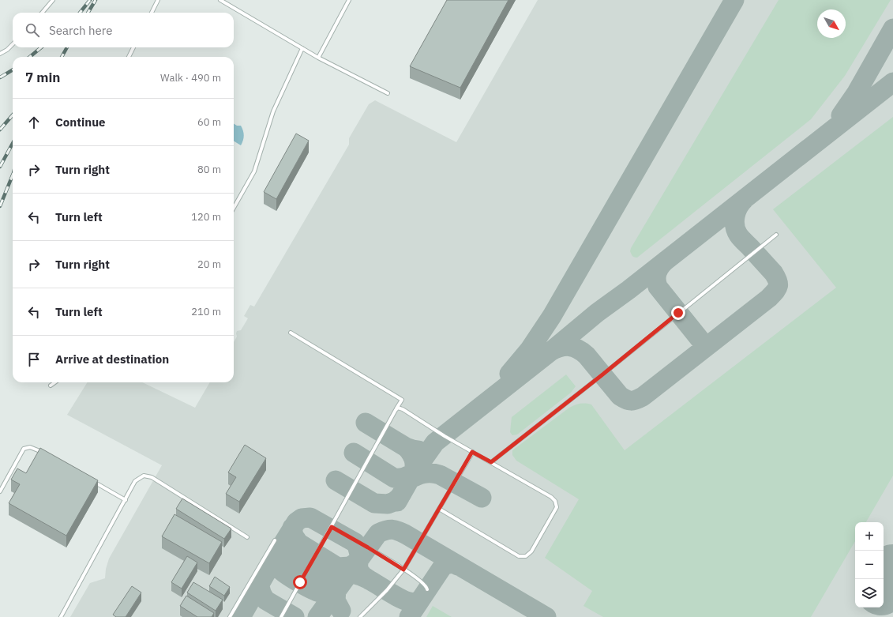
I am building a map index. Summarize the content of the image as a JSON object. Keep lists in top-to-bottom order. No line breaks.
{"north":"bottom right","page":{"search":"Search here","heading":["7 min","Walk · 490 m"],"list":[["Continue","60 m"],["Turn right","80 m"],["Turn left","120 m"],["Turn right","20 m"],["Turn left","210 m"],"Arrive at destination"],"map_buttons":["+","−"]}}
